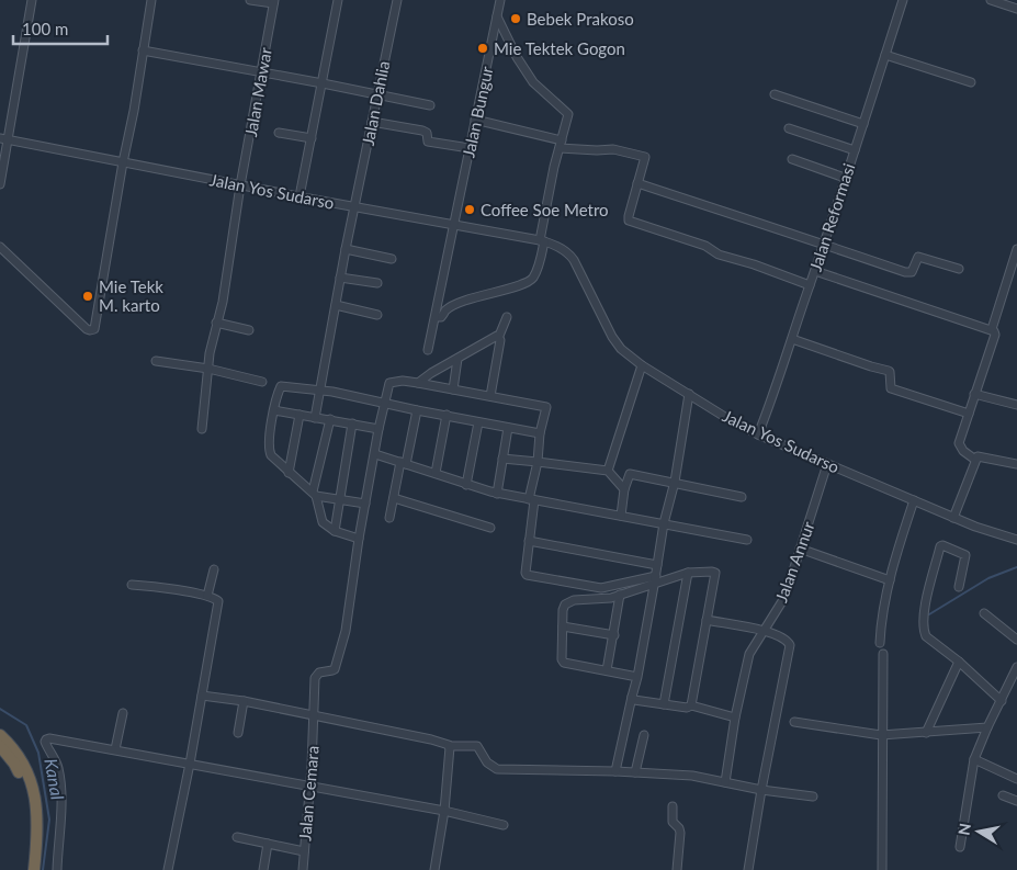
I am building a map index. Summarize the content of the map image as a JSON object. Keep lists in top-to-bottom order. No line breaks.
{"streets":{"street":["Jalan Mawar","Jalan Dahlia","Jalan Bungur","Jalan Yos Sudarso","Jalan Reformasi","Jalan Annur","Jalan Cemara"]},"crossings":[["Jalan Mawar","Jalan Yos Sudarso"],["Jalan Dahlia","Jalan Yos Sudarso"],["Jalan Bungur","Jalan Yos Sudarso"],["Jalan Yos Sudarso","Jalan Reformasi"],["Jalan Yos Sudarso","Jalan Annur"]],"water":["Kanal"],"places":["Bebek Prakoso","Mie Tektek Gogon","Coffee Soe Metro","Mie Tekk M. karto"],"scale_bar":"100 m","north":"left"}
